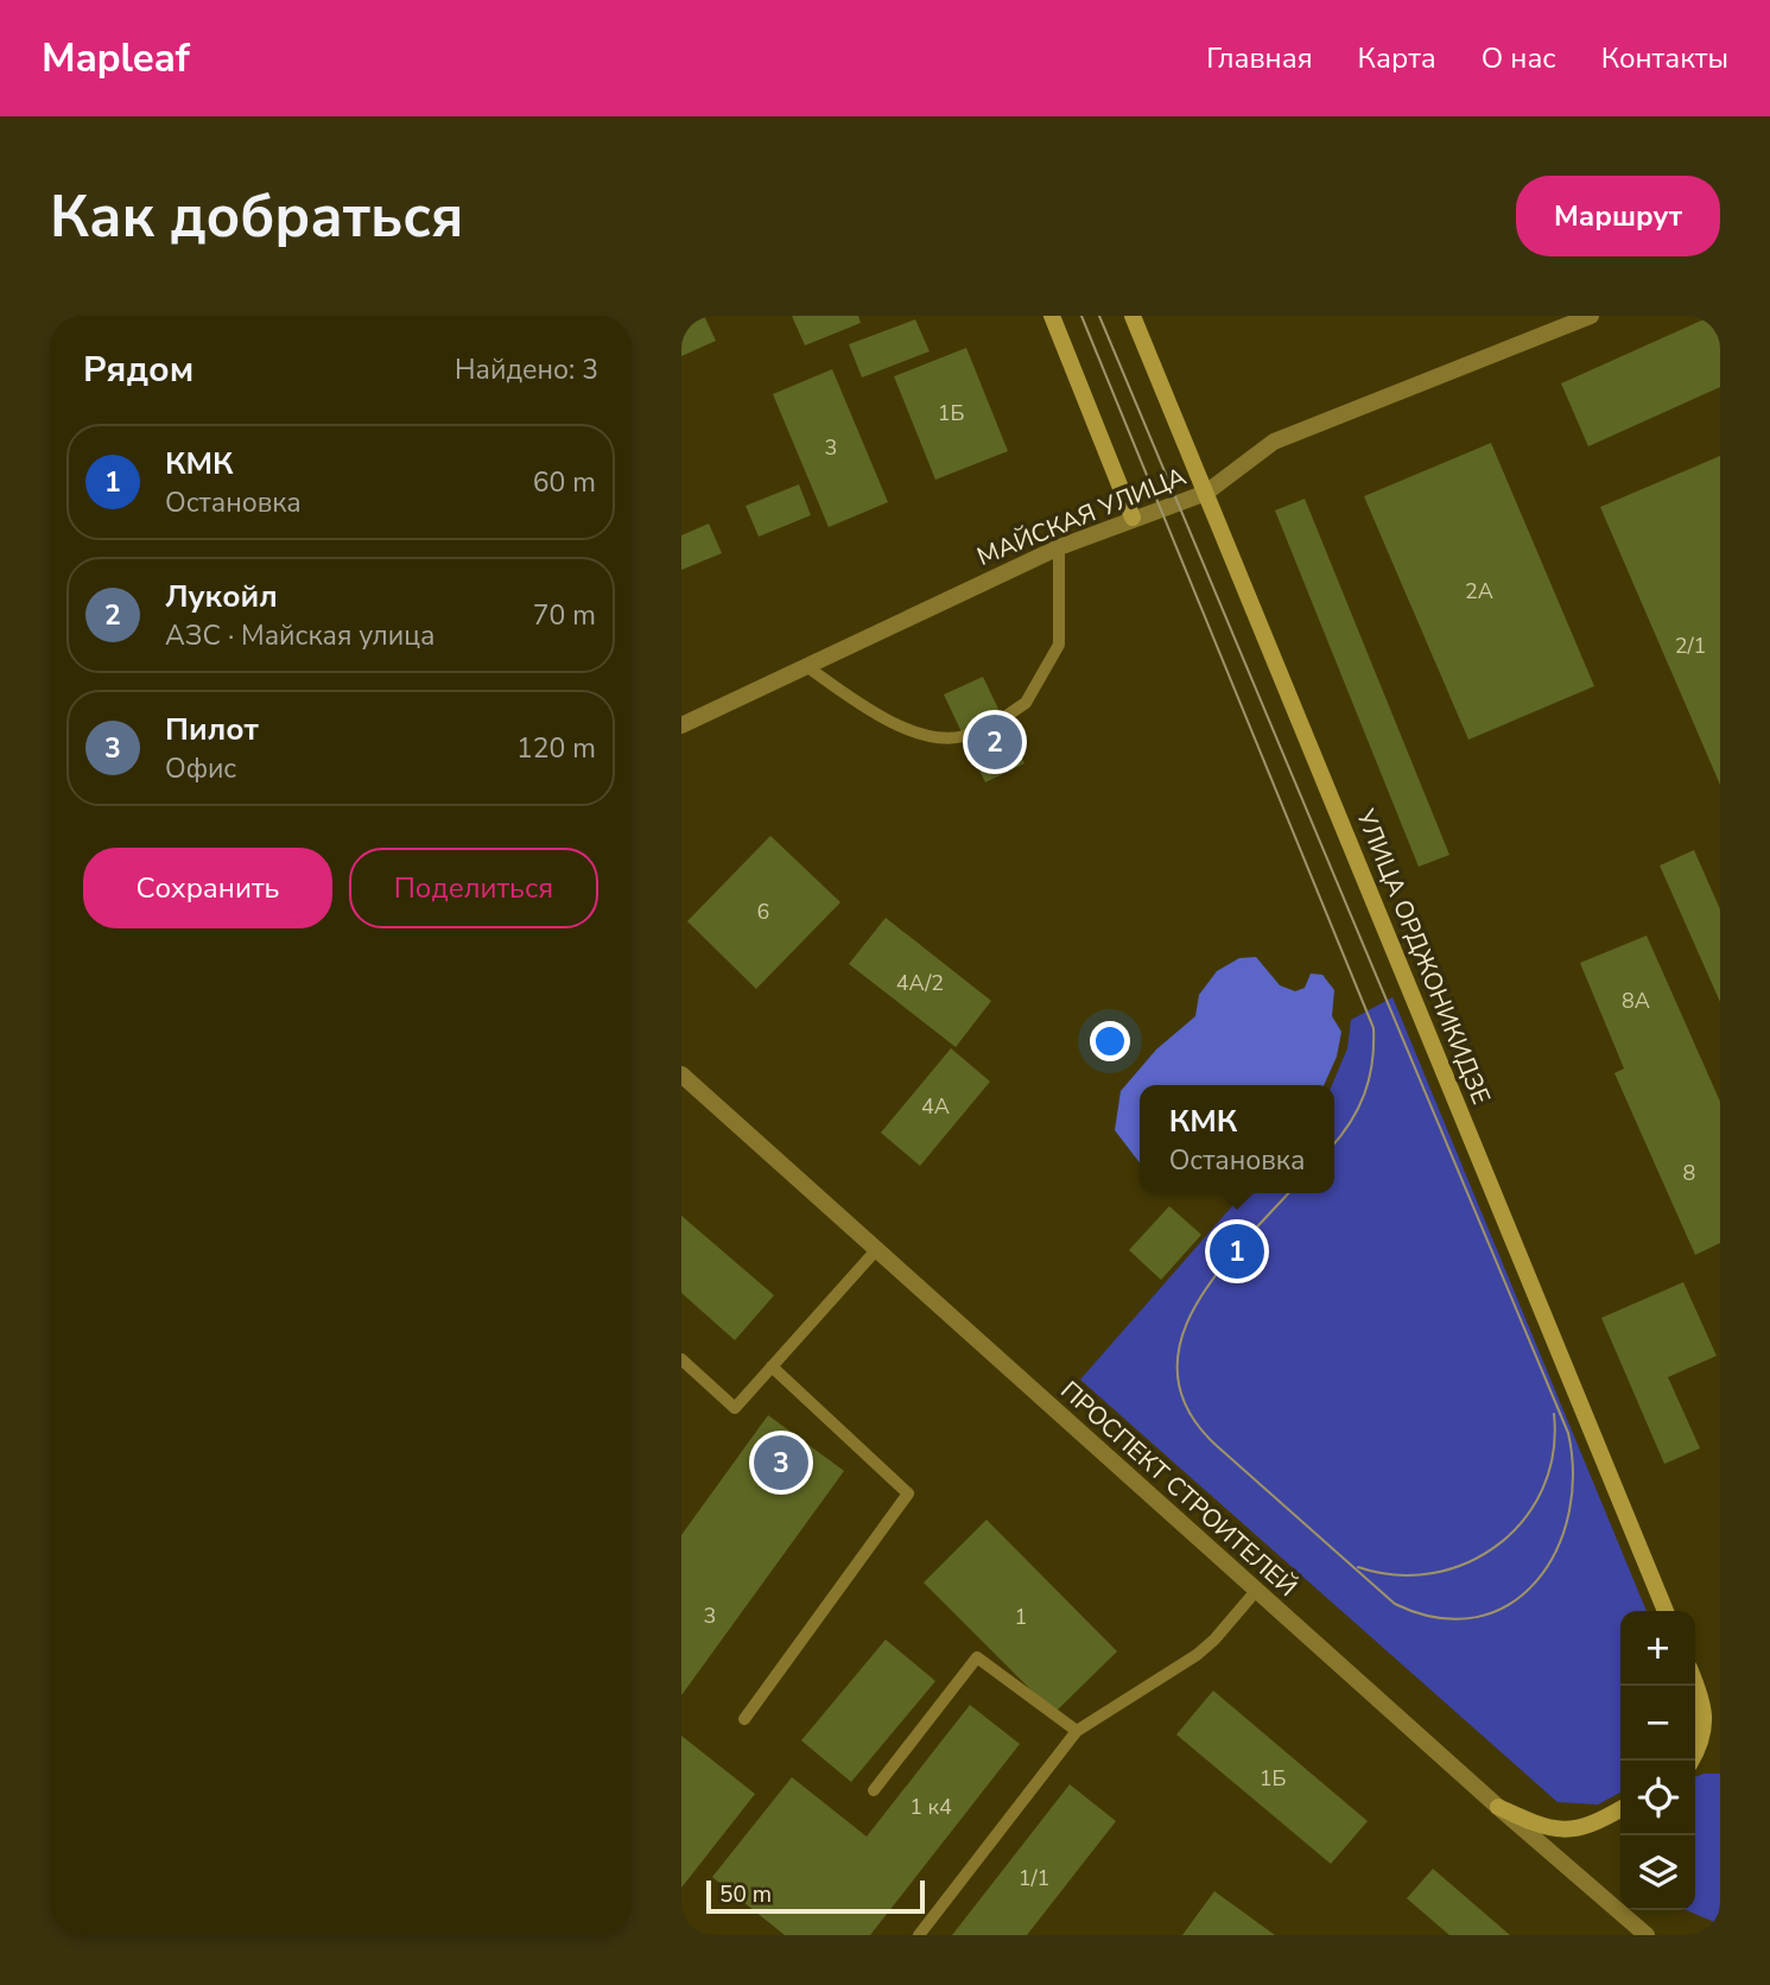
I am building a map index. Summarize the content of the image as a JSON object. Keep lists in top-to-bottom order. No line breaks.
{"streets":{"main road":["УЛИЦА ОРДЖОНИКИДЗЕ"],"street":["МАЙСКАЯ УЛИЦА","ПРОСПЕКТ СТРОИТЕЛЕЙ"]},"crossings":[["МАЙСКАЯ УЛИЦА","УЛИЦА ОРДЖОНИКИДЗЕ"]],"house_numbers":["1Б","3","2А","2/1","6","4А/2","8А","4А","8","3","1","1Б","1 к4","1/1"],"scale_bar":"50 m","page":{"header":"Mapleaf","nav":["Главная","Карта","О нас","Контакты"],"buttons":["Маршрут",["Сохранить","Поделиться"]],"title":"Как добраться","heading":["Рядом","Найдено: 3"],"list":[{"mark":"1","name":"КМК","note":"Остановка","value":"60 m"},{"mark":"2","name":"Лукойл","note":"АЗС · Майская улица","value":"70 m"},{"mark":"3","name":"Пилот","note":"Офис","value":"120 m"}],"pins":["2","1","3"],"popup":["КМК","Остановка"],"map_buttons":["+","−"],"scale":"50 m"}}
